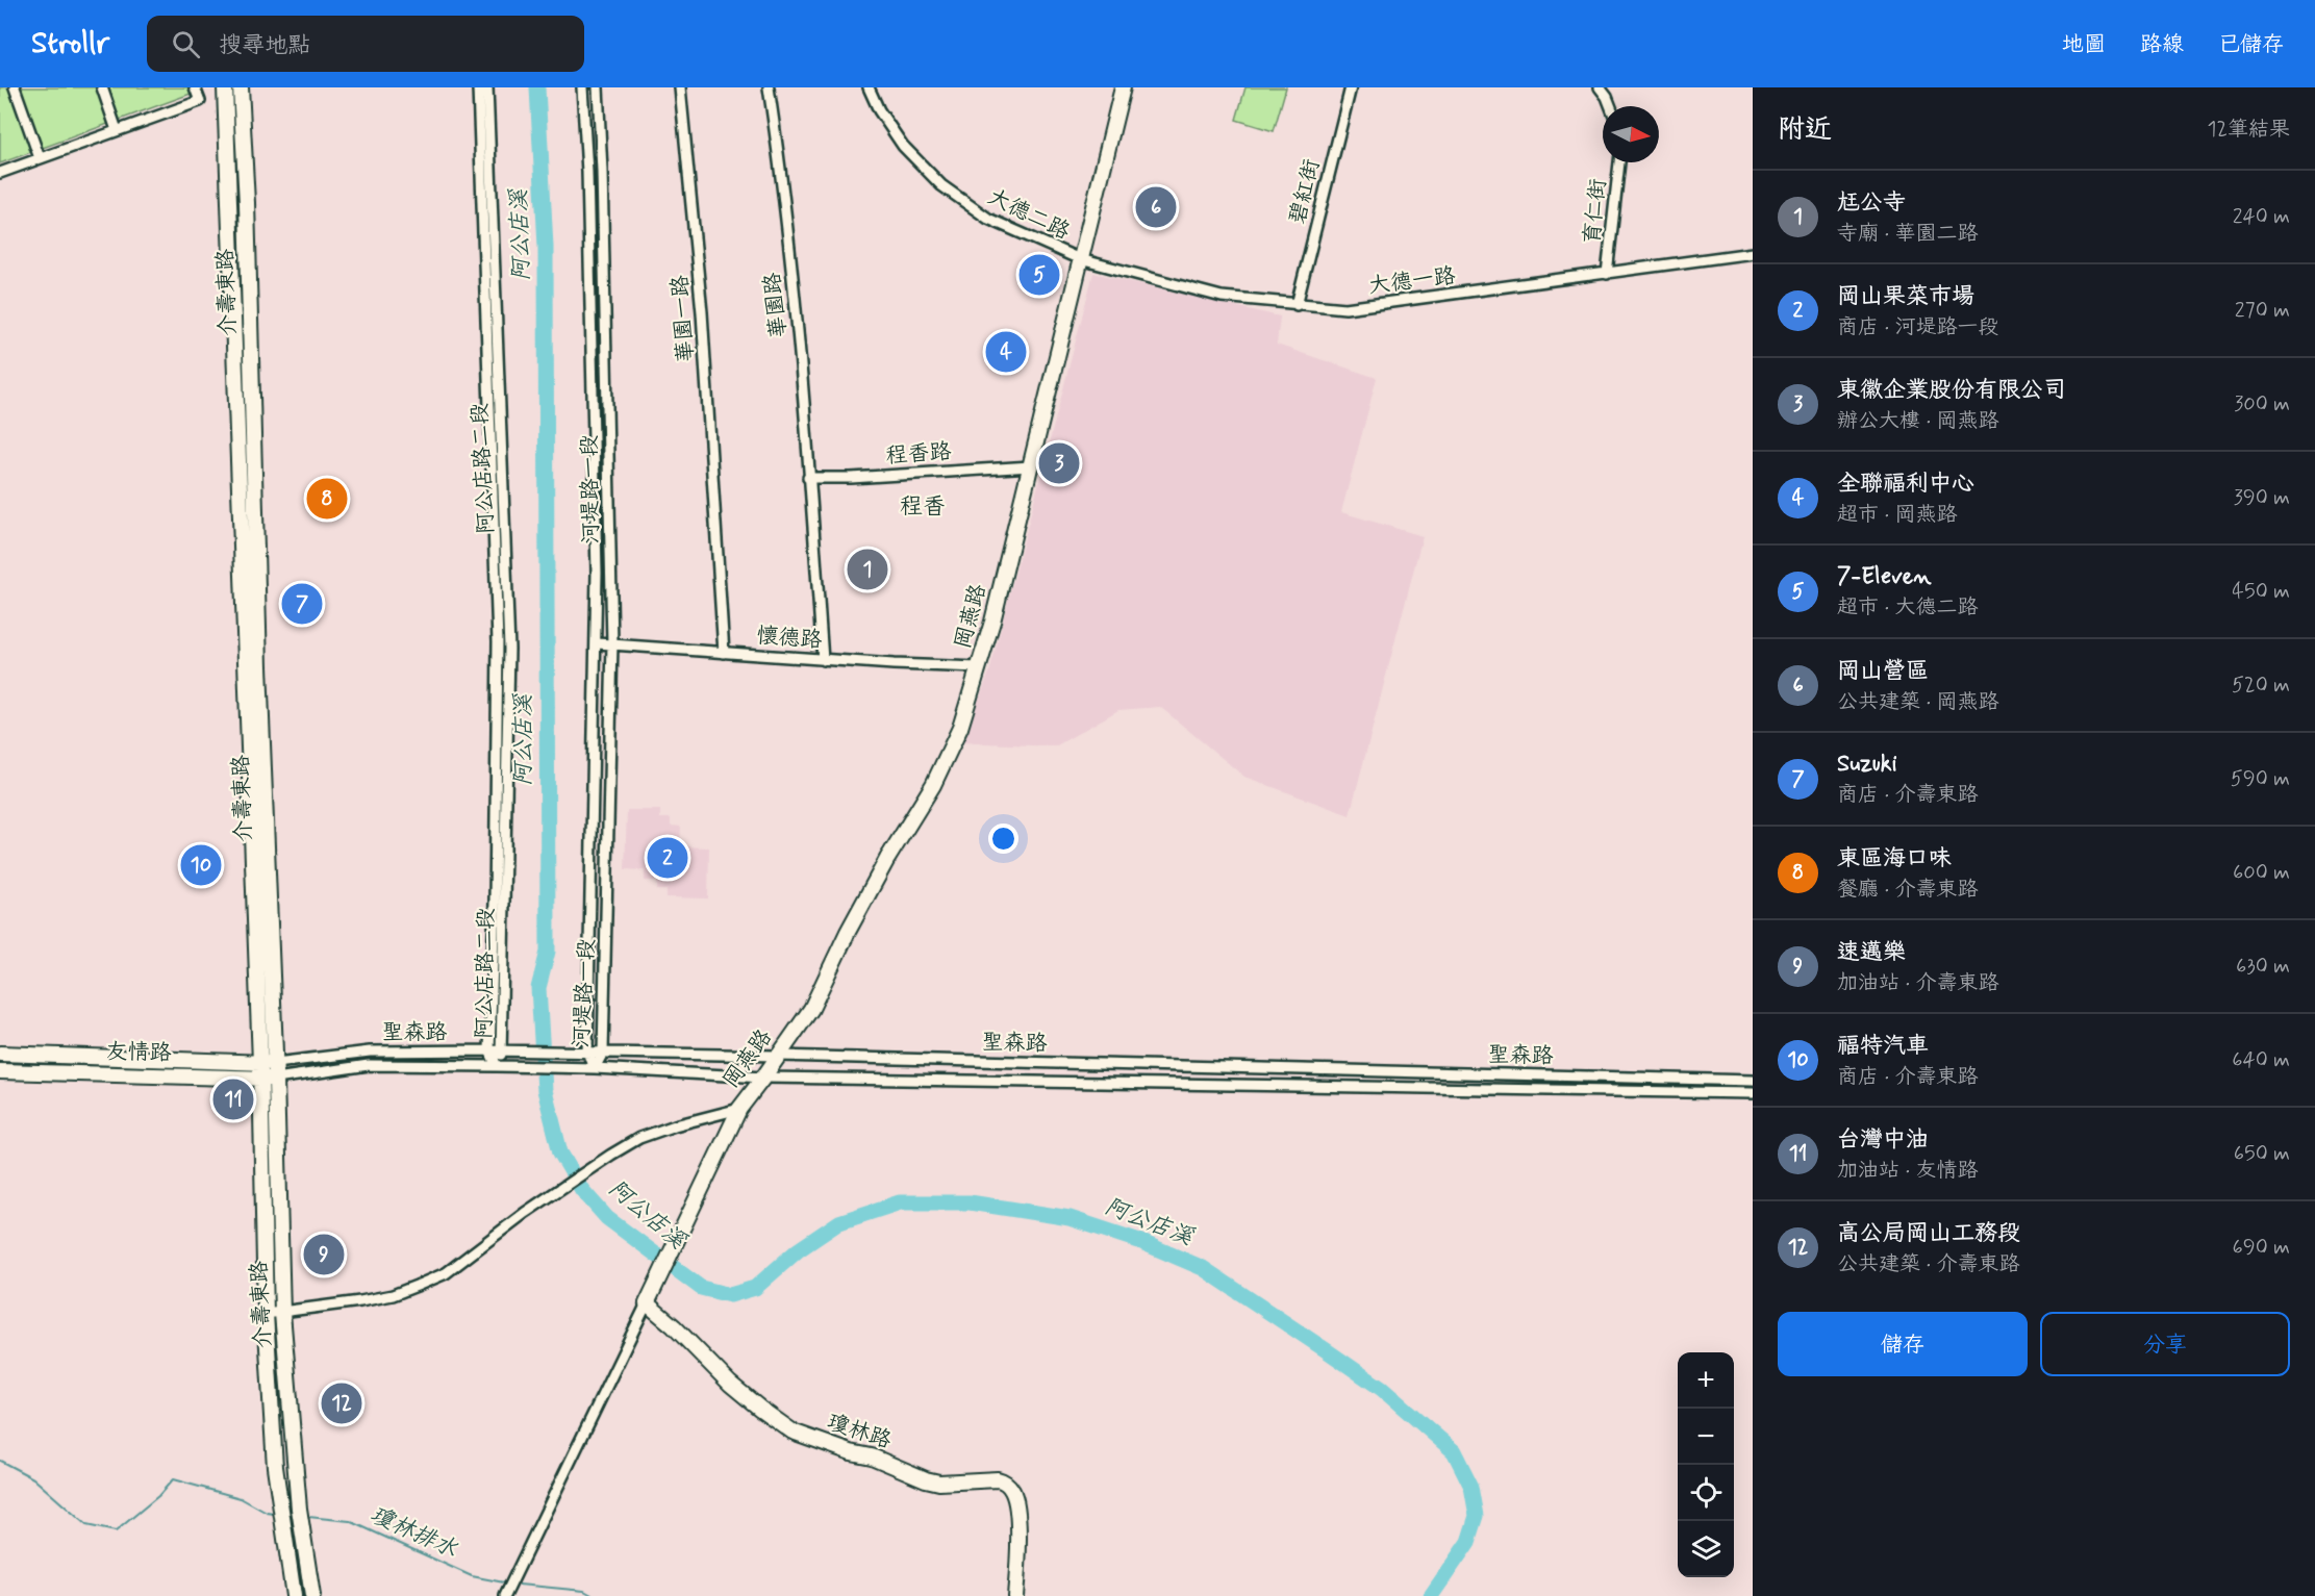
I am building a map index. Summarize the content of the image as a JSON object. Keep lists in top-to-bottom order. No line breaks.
{"streets":{"main road":["介壽東路","岡燕路","友情路","瓊林路"],"street":["碧紅街","育仁街","大德二路","大德一路","華園路","華園一路","程香路","阿公店路二段","河堤路一段","懷德路","聖森路"]},"crossings":[["碧紅街","大德一路"],["育仁街","大德一路"],["大德二路","大德一路"],["大德二路","岡燕路"],["大德一路","岡燕路"],["介壽東路","岡燕路"],["介壽東路","聖森路"],["介壽東路","友情路"],["華園路","程香路"],["華園路","懷德路"],["華園一路","懷德路"],["程香路","岡燕路"],["阿公店路二段","聖森路"],["河堤路一段","懷德路"],["河堤路一段","聖森路"],["岡燕路","懷德路"],["岡燕路","聖森路"],["岡燕路","瓊林路"],["聖森路","友情路"]],"districts":["程香"],"water":["阿公店溪","瓊林排水"],"north":"right","page":{"header":"Strollr","search":"搜尋地點","nav":["地圖","路線","已儲存"],"heading":["附近","12筆結果"],"list":[{"mark":"1","name":"尪公寺","note":"寺廟 · 華園二路","value":"240 m"},{"mark":"2","name":"岡山果菜市場","note":"商店 · 河堤路一段","value":"270 m"},{"mark":"3","name":"東徽企業股份有限公司","note":"辦公大樓 · 岡燕路","value":"300 m"},{"mark":"4","name":"全聯福利中心","note":"超市 · 岡燕路","value":"390 m"},{"mark":"5","name":"7-Eleven","note":"超市 · 大德二路","value":"450 m"},{"mark":"6","name":"岡山營區","note":"公共建築 · 岡燕路","value":"520 m"},{"mark":"7","name":"Suzuki","note":"商店 · 介壽東路","value":"590 m"},{"mark":"8","name":"東區海口味","note":"餐廳 · 介壽東路","value":"600 m"},{"mark":"9","name":"速邁樂","note":"加油站 · 介壽東路","value":"630 m"},{"mark":"10","name":"福特汽車","note":"商店 · 介壽東路","value":"640 m"},{"mark":"11","name":"台灣中油","note":"加油站 · 友情路","value":"650 m"},{"mark":"12","name":"高公局岡山工務段","note":"公共建築 · 介壽東路","value":"690 m"}],"pins":["6","5","4","3","8","1","7","2","10","11","9","12"],"buttons":["儲存","分享"],"map_buttons":["+","−"]}}
